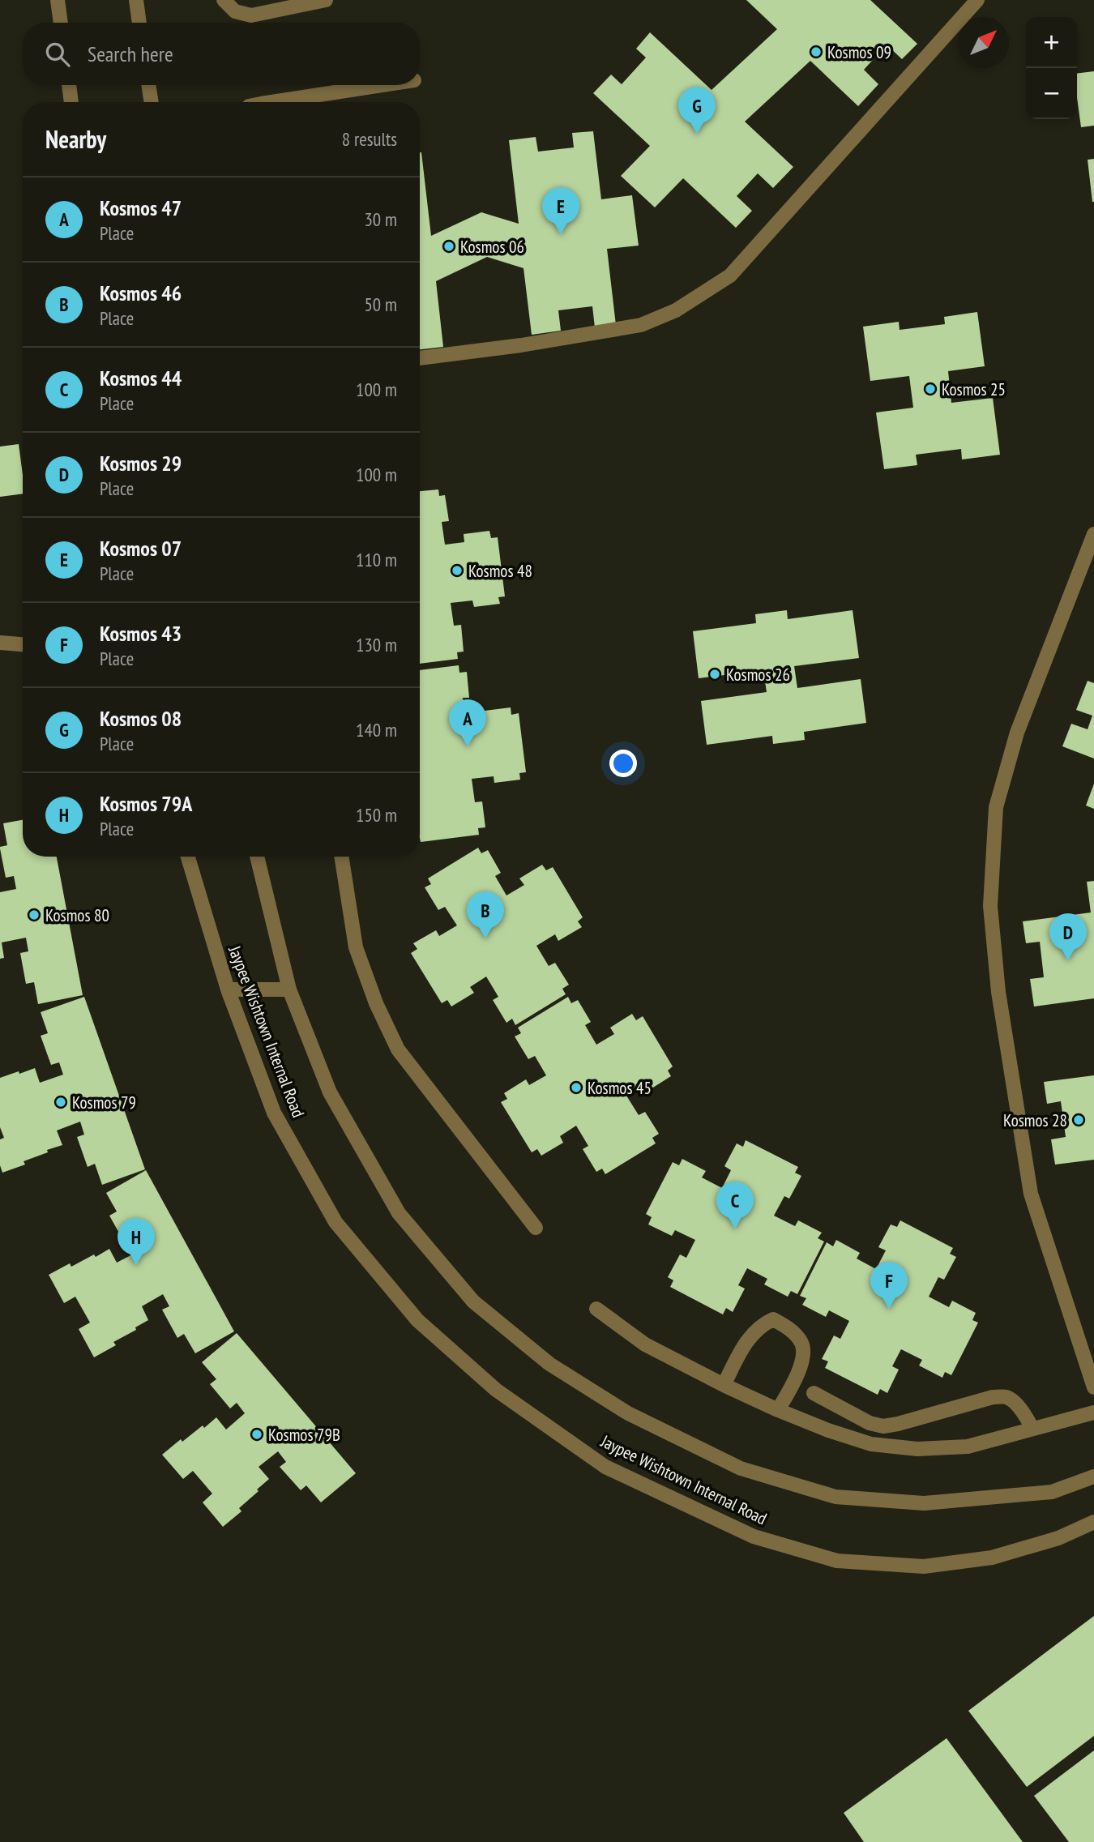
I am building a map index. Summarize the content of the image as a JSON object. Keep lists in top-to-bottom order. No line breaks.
{"streets":{"street":["Jaypee Wishtown Internal Road"]},"places":["Kosmos 09","Kosmos 06","Kosmos 25","Kosmos 48","Kosmos 26","Kosmos 80","Kosmos 45","Kosmos 79","Kosmos 28","Kosmos 79B"],"north":"top right","page":{"map_buttons":["+","−"],"search":"Search here","pins":["G","E","A","B","D","C","H","F"],"heading":["Nearby","8 results"],"list":[{"mark":"A","name":"Kosmos 47","note":"Place","value":"30 m"},{"mark":"B","name":"Kosmos 46","note":"Place","value":"50 m"},{"mark":"C","name":"Kosmos 44","note":"Place","value":"100 m"},{"mark":"D","name":"Kosmos 29","note":"Place","value":"100 m"},{"mark":"E","name":"Kosmos 07","note":"Place","value":"110 m"},{"mark":"F","name":"Kosmos 43","note":"Place","value":"130 m"},{"mark":"G","name":"Kosmos 08","note":"Place","value":"140 m"},{"mark":"H","name":"Kosmos 79A","note":"Place","value":"150 m"}]}}
